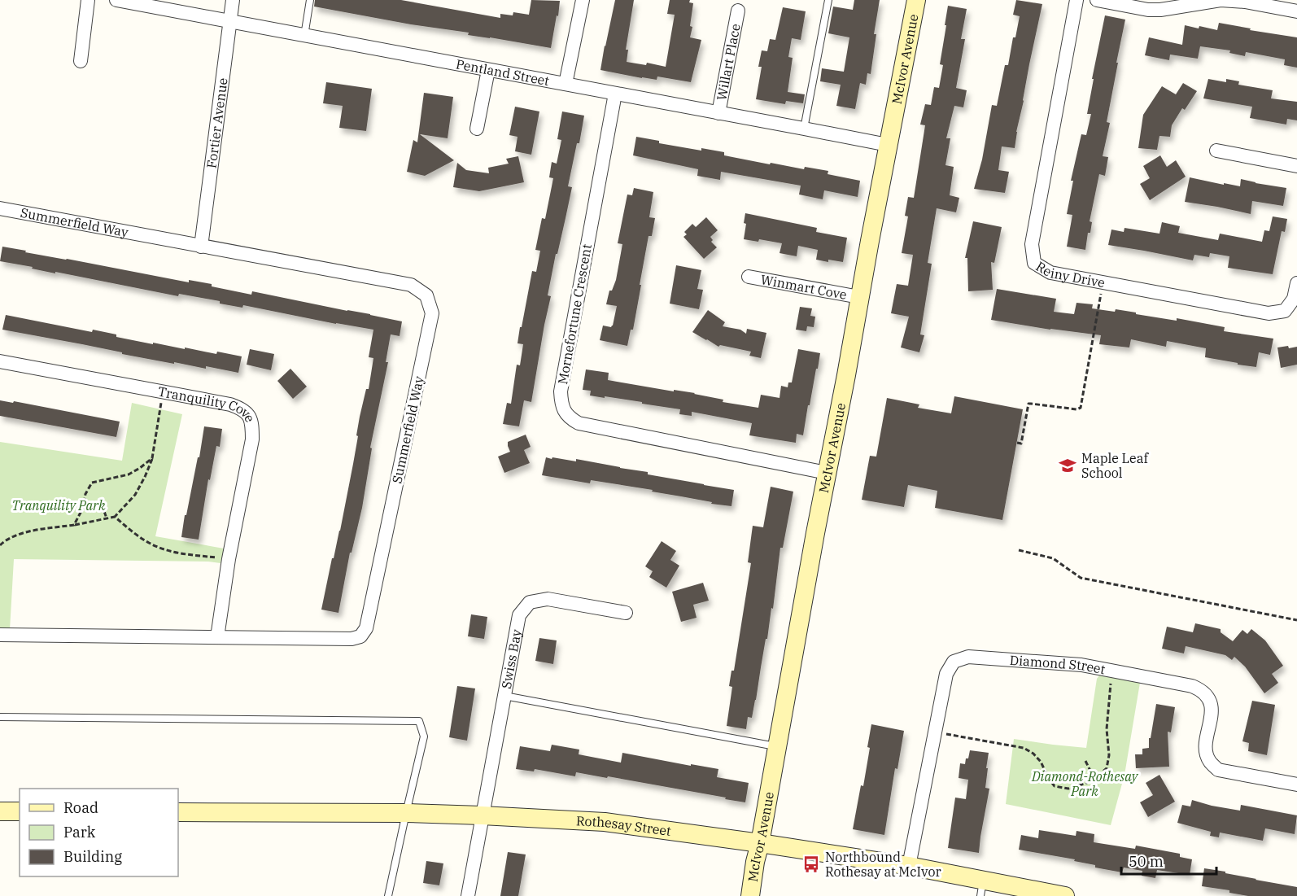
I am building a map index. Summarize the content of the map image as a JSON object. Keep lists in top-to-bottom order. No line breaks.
{"streets":{"street":["McIvor Avenue","Willart Place","Pentland Street","Fortier Avenue","Summerfield Way","Reiny Drive","Winmart Cove","Mornefortune Crescent","Tranquility Cove","Swiss Bay","Diamond Street","Rothesay Street"]},"crossings":[["McIvor Avenue","Pentland Street"],["McIvor Avenue","Winmart Cove"],["McIvor Avenue","Mornefortune Crescent"],["McIvor Avenue","Rothesay Street"],["Willart Place","Pentland Street"],["Pentland Street","Fortier Avenue"],["Pentland Street","Mornefortune Crescent"],["Fortier Avenue","Summerfield Way"],["Summerfield Way","Tranquility Cove"],["Swiss Bay","Rothesay Street"],["Diamond Street","Rothesay Street"]],"parks":["Tranquility Park","Diamond-Rothesay Park"],"places":{"school or university":["Maple Leaf School"],"bus stop":["Northbound Rothesay at McIvor"]},"legend":["Road","Park","Building"],"scale_bar":"50 m"}
